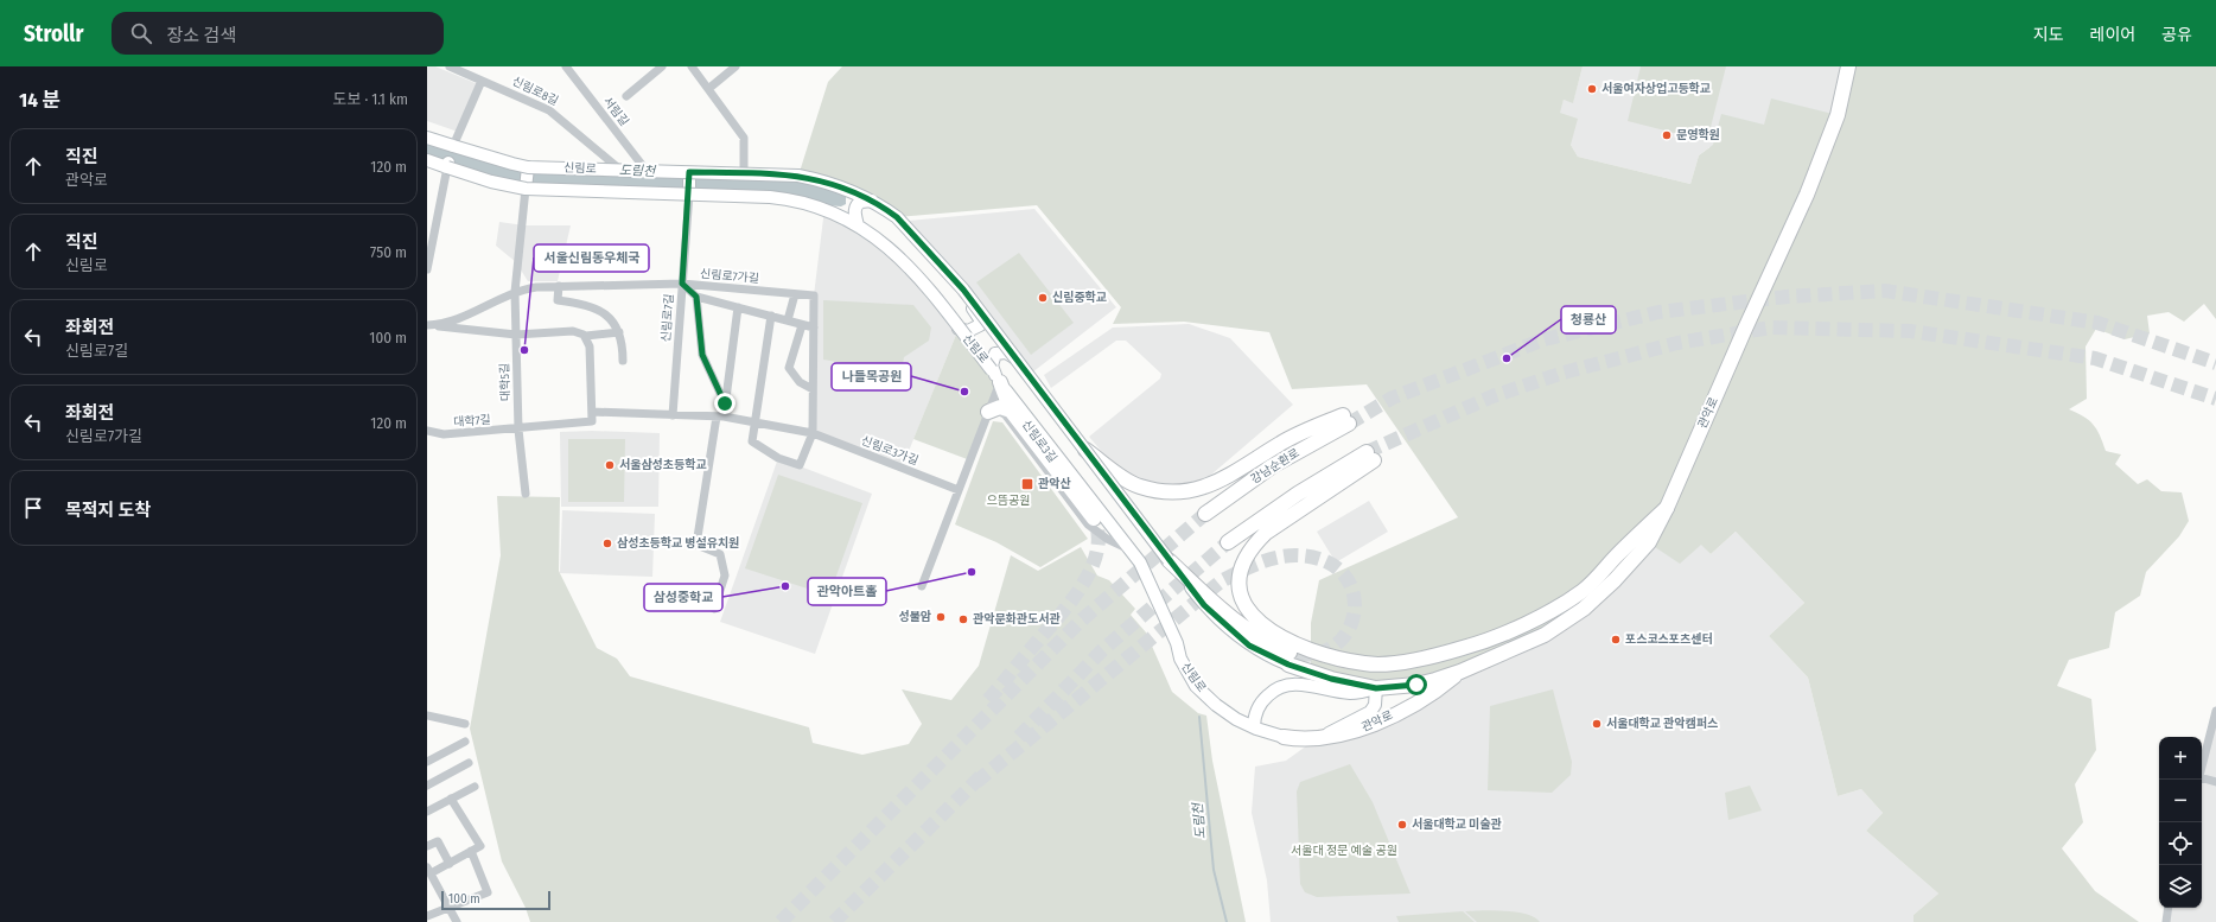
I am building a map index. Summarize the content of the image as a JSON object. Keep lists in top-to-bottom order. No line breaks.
{"streets":{"main road":["신림로","관악로","강남순환로"],"street":["신림로8길","서림길","신림로7가길","신림로7길","대학5길","대학7길","신림로3길","신림로3가길"]},"crossings":[["신림로8길","신림로"],["서림길","신림로"],["신림로","신림로7길"],["신림로","관악로"],["신림로","신림로3길"],["신림로","강남순환로"],["신림로7가길","신림로7길"],["신림로7가길","신림로3가길"],["신림로7길","신림로3가길"],["대학5길","대학7길"],["대학7길","신림로3가길"]],"water":["도림천"],"parks":["으뜸공원","서울대 정문 예술 공원"],"places":{"other":["서울여자상업고등학교","문영학원","신림중학교","서울신림동우체국","청룡산","나들목공원","서울삼성초등학교","삼성초등학교 병설유치원","관악아트홀","삼성중학교","성불암","관악문화관도서관","포스코스포츠센터","서울대학교 관악캠퍼스","서울대학교 미술관"],"transit":["관악산"]},"scale_bar":"100 m","page":{"header":"Strollr","search":"장소 검색","nav":["지도","레이어","공유"],"heading":["14 분","도보 · 1.1 km"],"list":[["직진","관악로","120 m"],["직진","신림로","750 m"],["좌회전","신림로7길","100 m"],["좌회전","신림로7가길","120 m"],"목적지 도착"],"map_buttons":["+","−"],"scale":"100 m"}}
